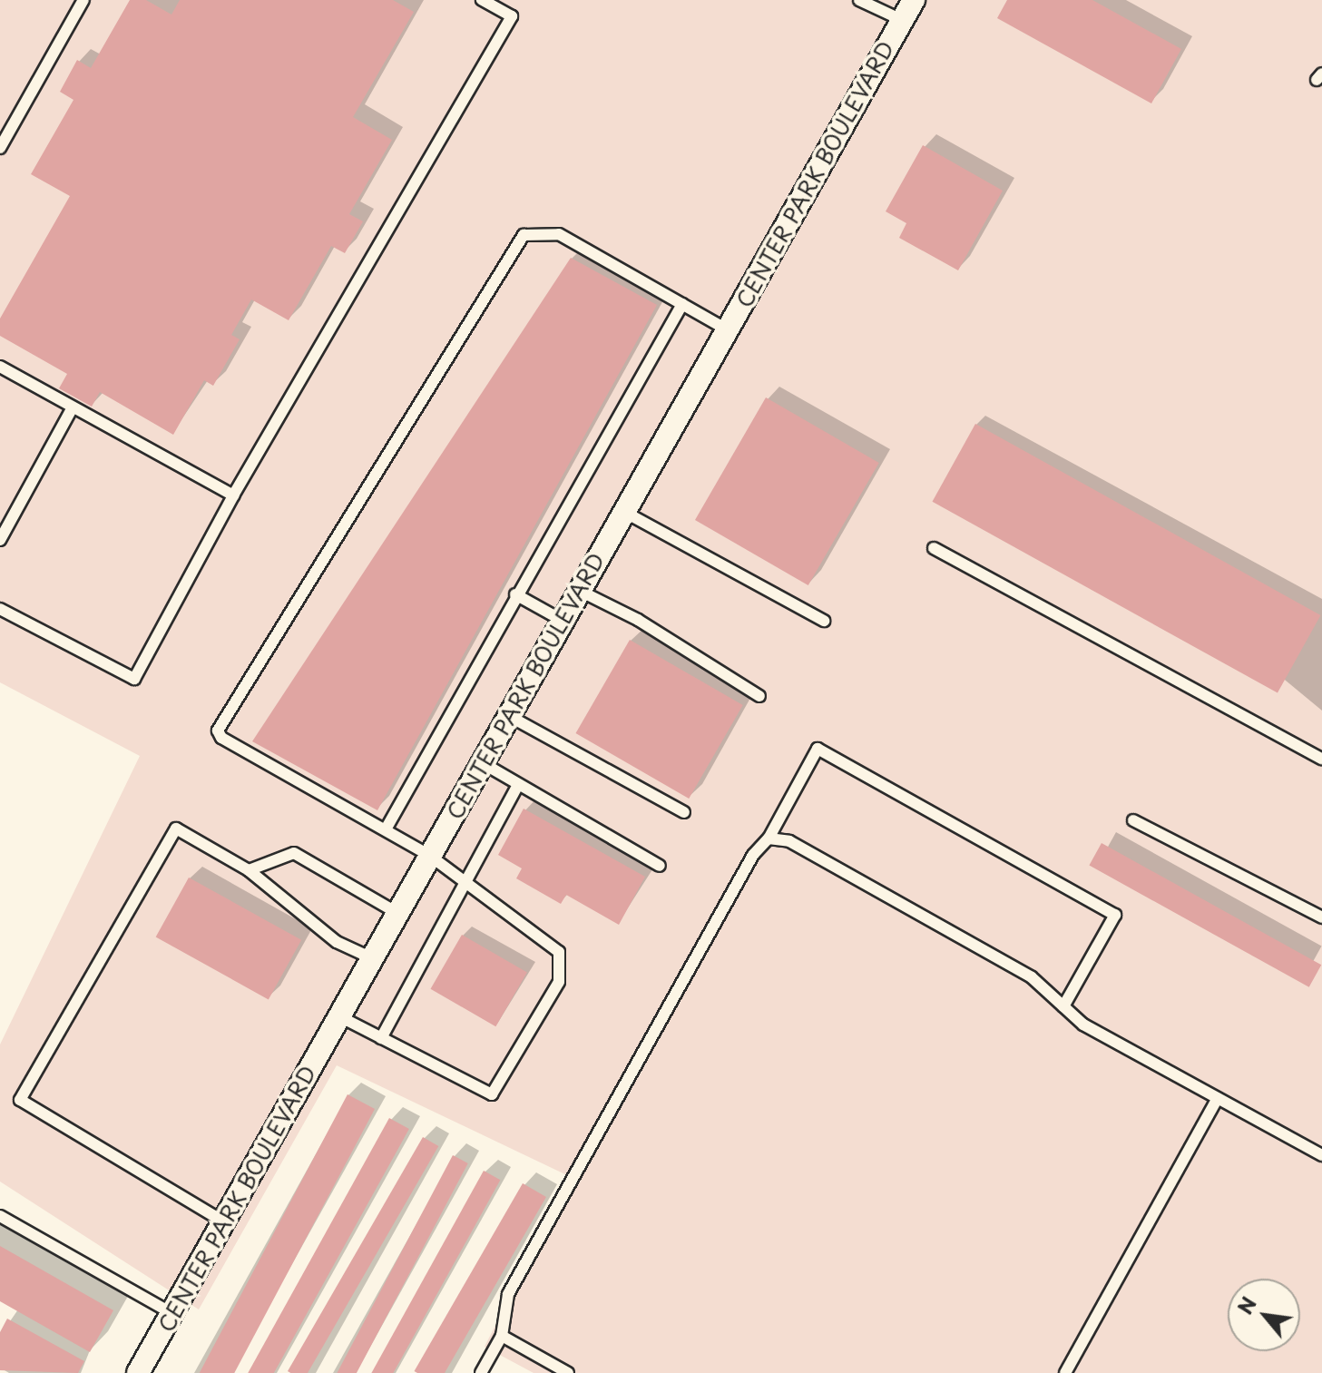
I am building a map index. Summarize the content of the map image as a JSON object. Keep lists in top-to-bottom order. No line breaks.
{"streets":{"street":["CENTER PARK BOULEVARD"]},"north":"top left"}
